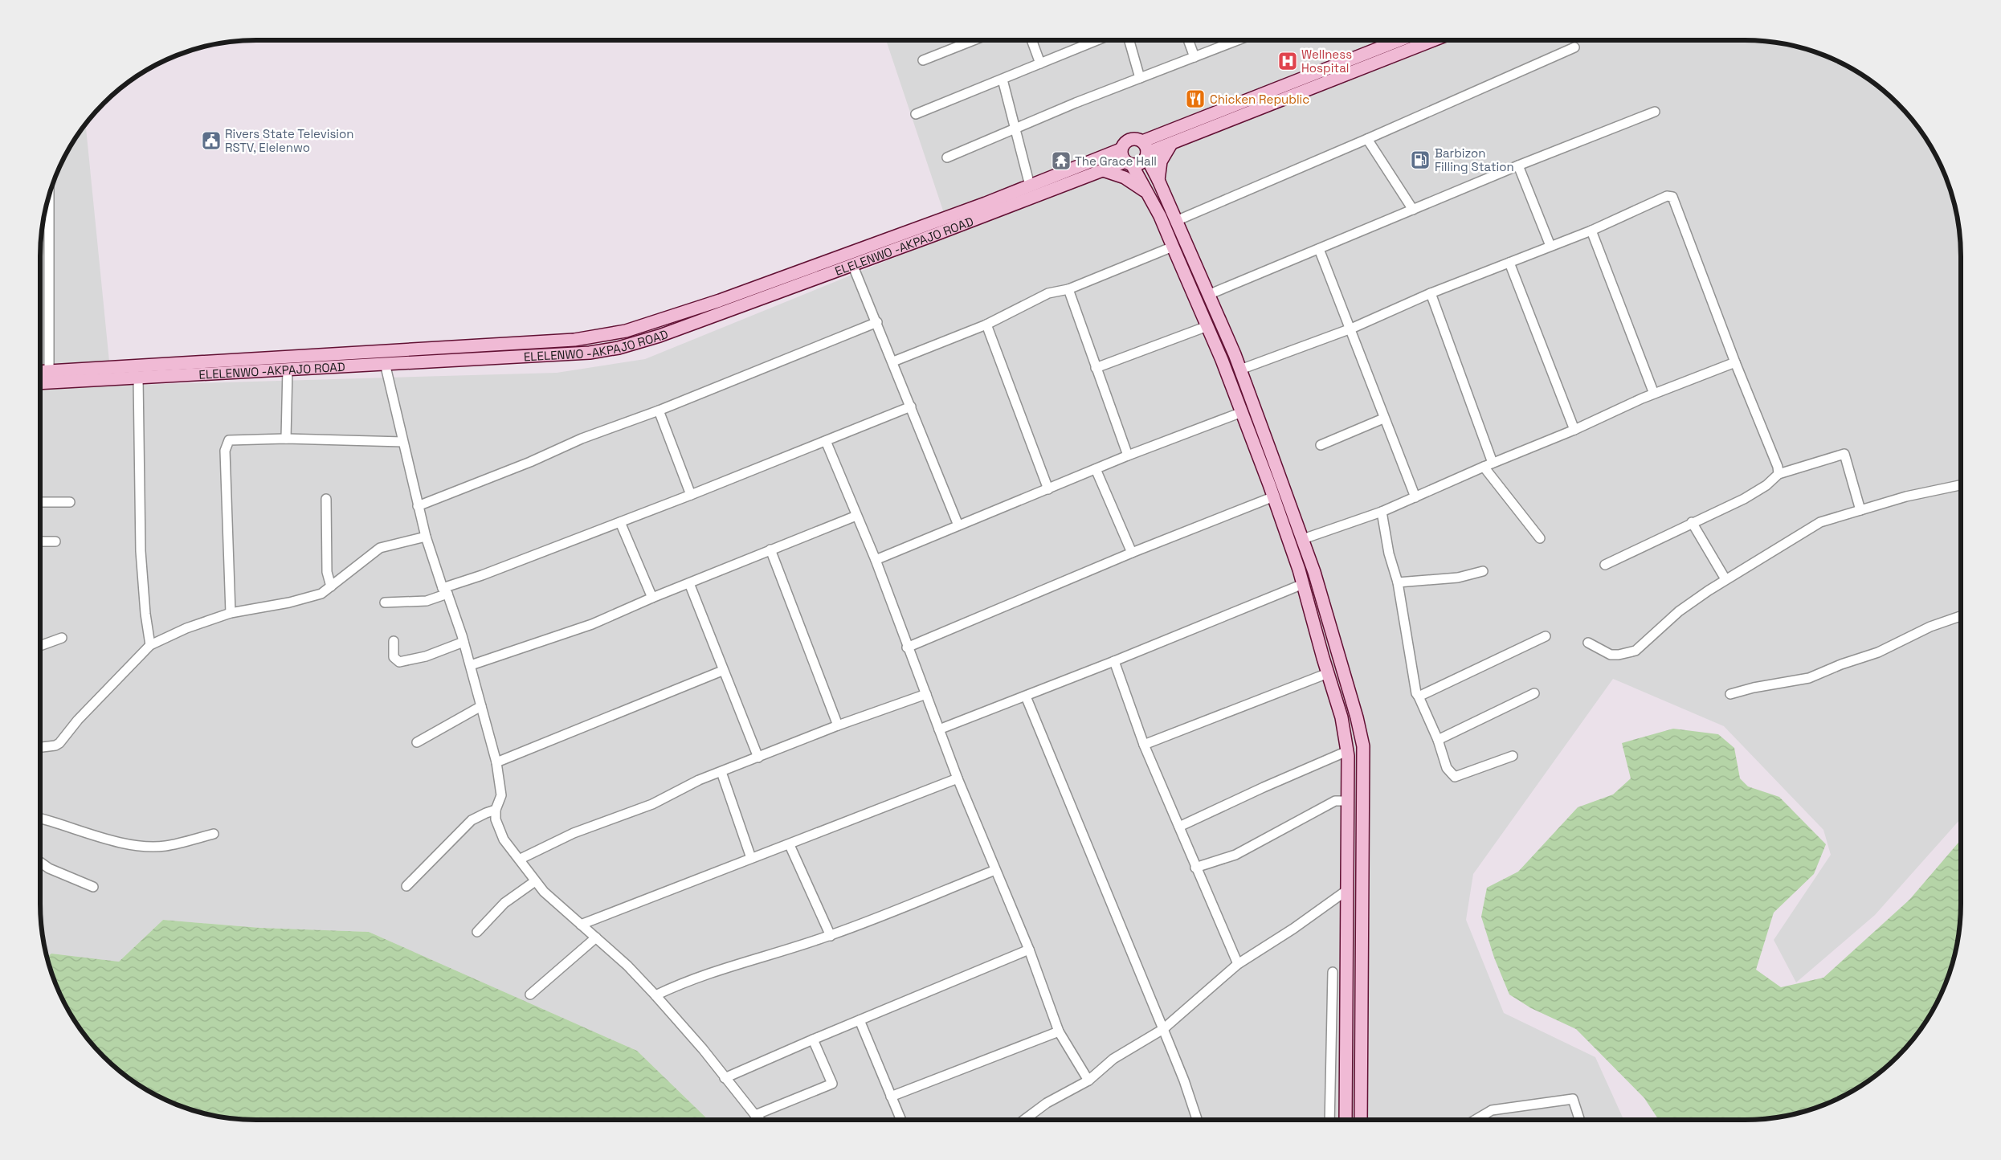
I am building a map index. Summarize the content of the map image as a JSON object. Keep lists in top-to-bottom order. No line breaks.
{"streets":{"main road":["ELELENWO -AKPAJO ROAD"]},"places":{"hospital":["Wellness Hospital"],"restaurant":["Chicken Republic"],"public building":["Rivers State Television RSTV, Elelenwo"],"fuel station":["Barbizon Filling Station"],"temple":["The Grace Hall"]}}
